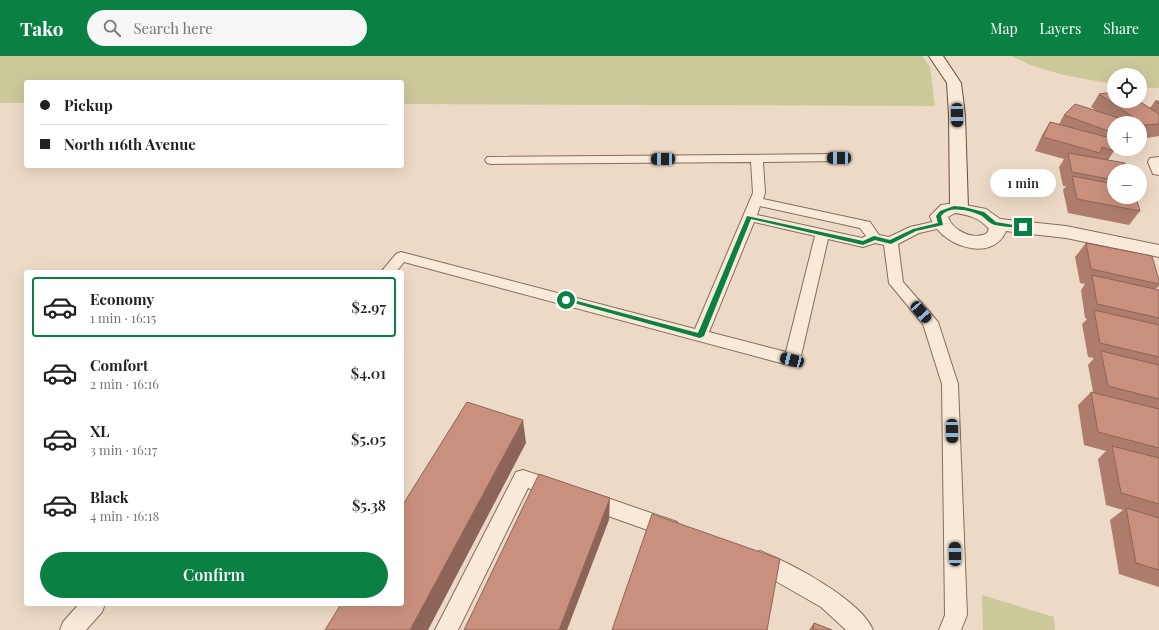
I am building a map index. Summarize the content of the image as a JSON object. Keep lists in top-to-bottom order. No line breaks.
{"page":{"header":"Tako","search":"Search here","nav":["Map","Layers","Share"],"map_buttons":["+","−"],"banner":["Pickup","North 116th Avenue"],"bubble":"1 min","list":[{"name":"Economy","note":"1 min · 16:15","value":"$2.97"},{"name":"Comfort","note":"2 min · 16:16","value":"$4.01"},{"name":"XL","note":"3 min · 16:17","value":"$5.05"},{"name":"Black","note":"4 min · 16:18","value":"$5.38"}],"buttons":"Confirm"}}
